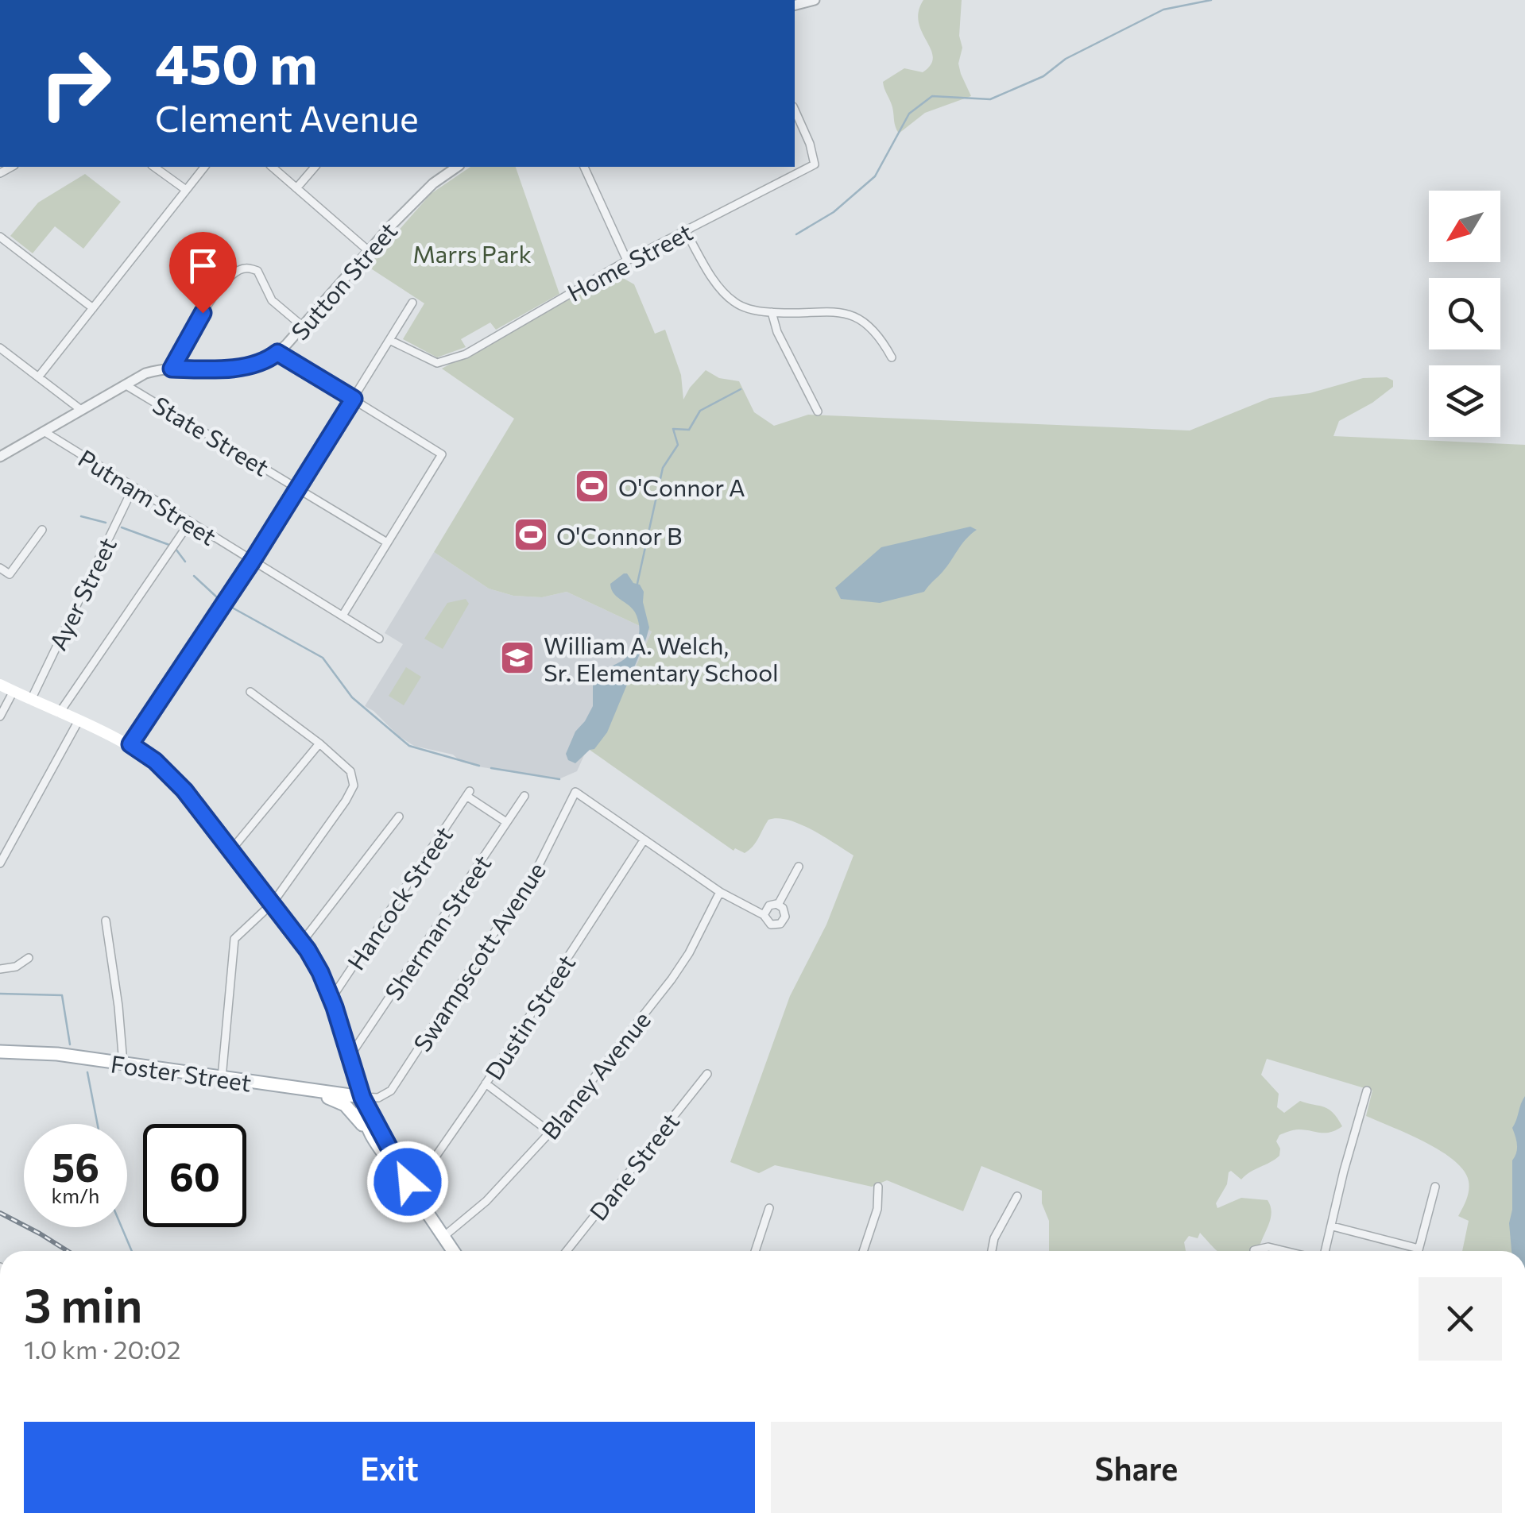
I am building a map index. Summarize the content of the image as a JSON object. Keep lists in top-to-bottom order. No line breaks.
{"streets":{"main road":["Foster Street"],"street":["Home Street","Sutton Street","State Street","Putnam Street","Ayer Street","Hancock Street","Sherman Street","Swampscott Avenue","Dustin Street","Blaney Avenue","Dane Street"]},"crossings":[["Sutton Street","State Street"],["Sutton Street","Putnam Street"],["Putnam Street","Ayer Street"],["Hancock Street","Sherman Street"],["Swampscott Avenue","Dustin Street"],["Swampscott Avenue","Foster Street"]],"parks":["Marrs Park"],"places":{"sports":["O'Connor A","O'Connor B"],"school or university":["William A. Welch, Sr. Elementary School"]},"north":"bottom left","page":{"turn":["450 m","Clement Avenue"],"speed":"56 km/h","limit":"60","heading":["3 min","1.0 km · 20:02"],"buttons":["Exit","Share"]}}
